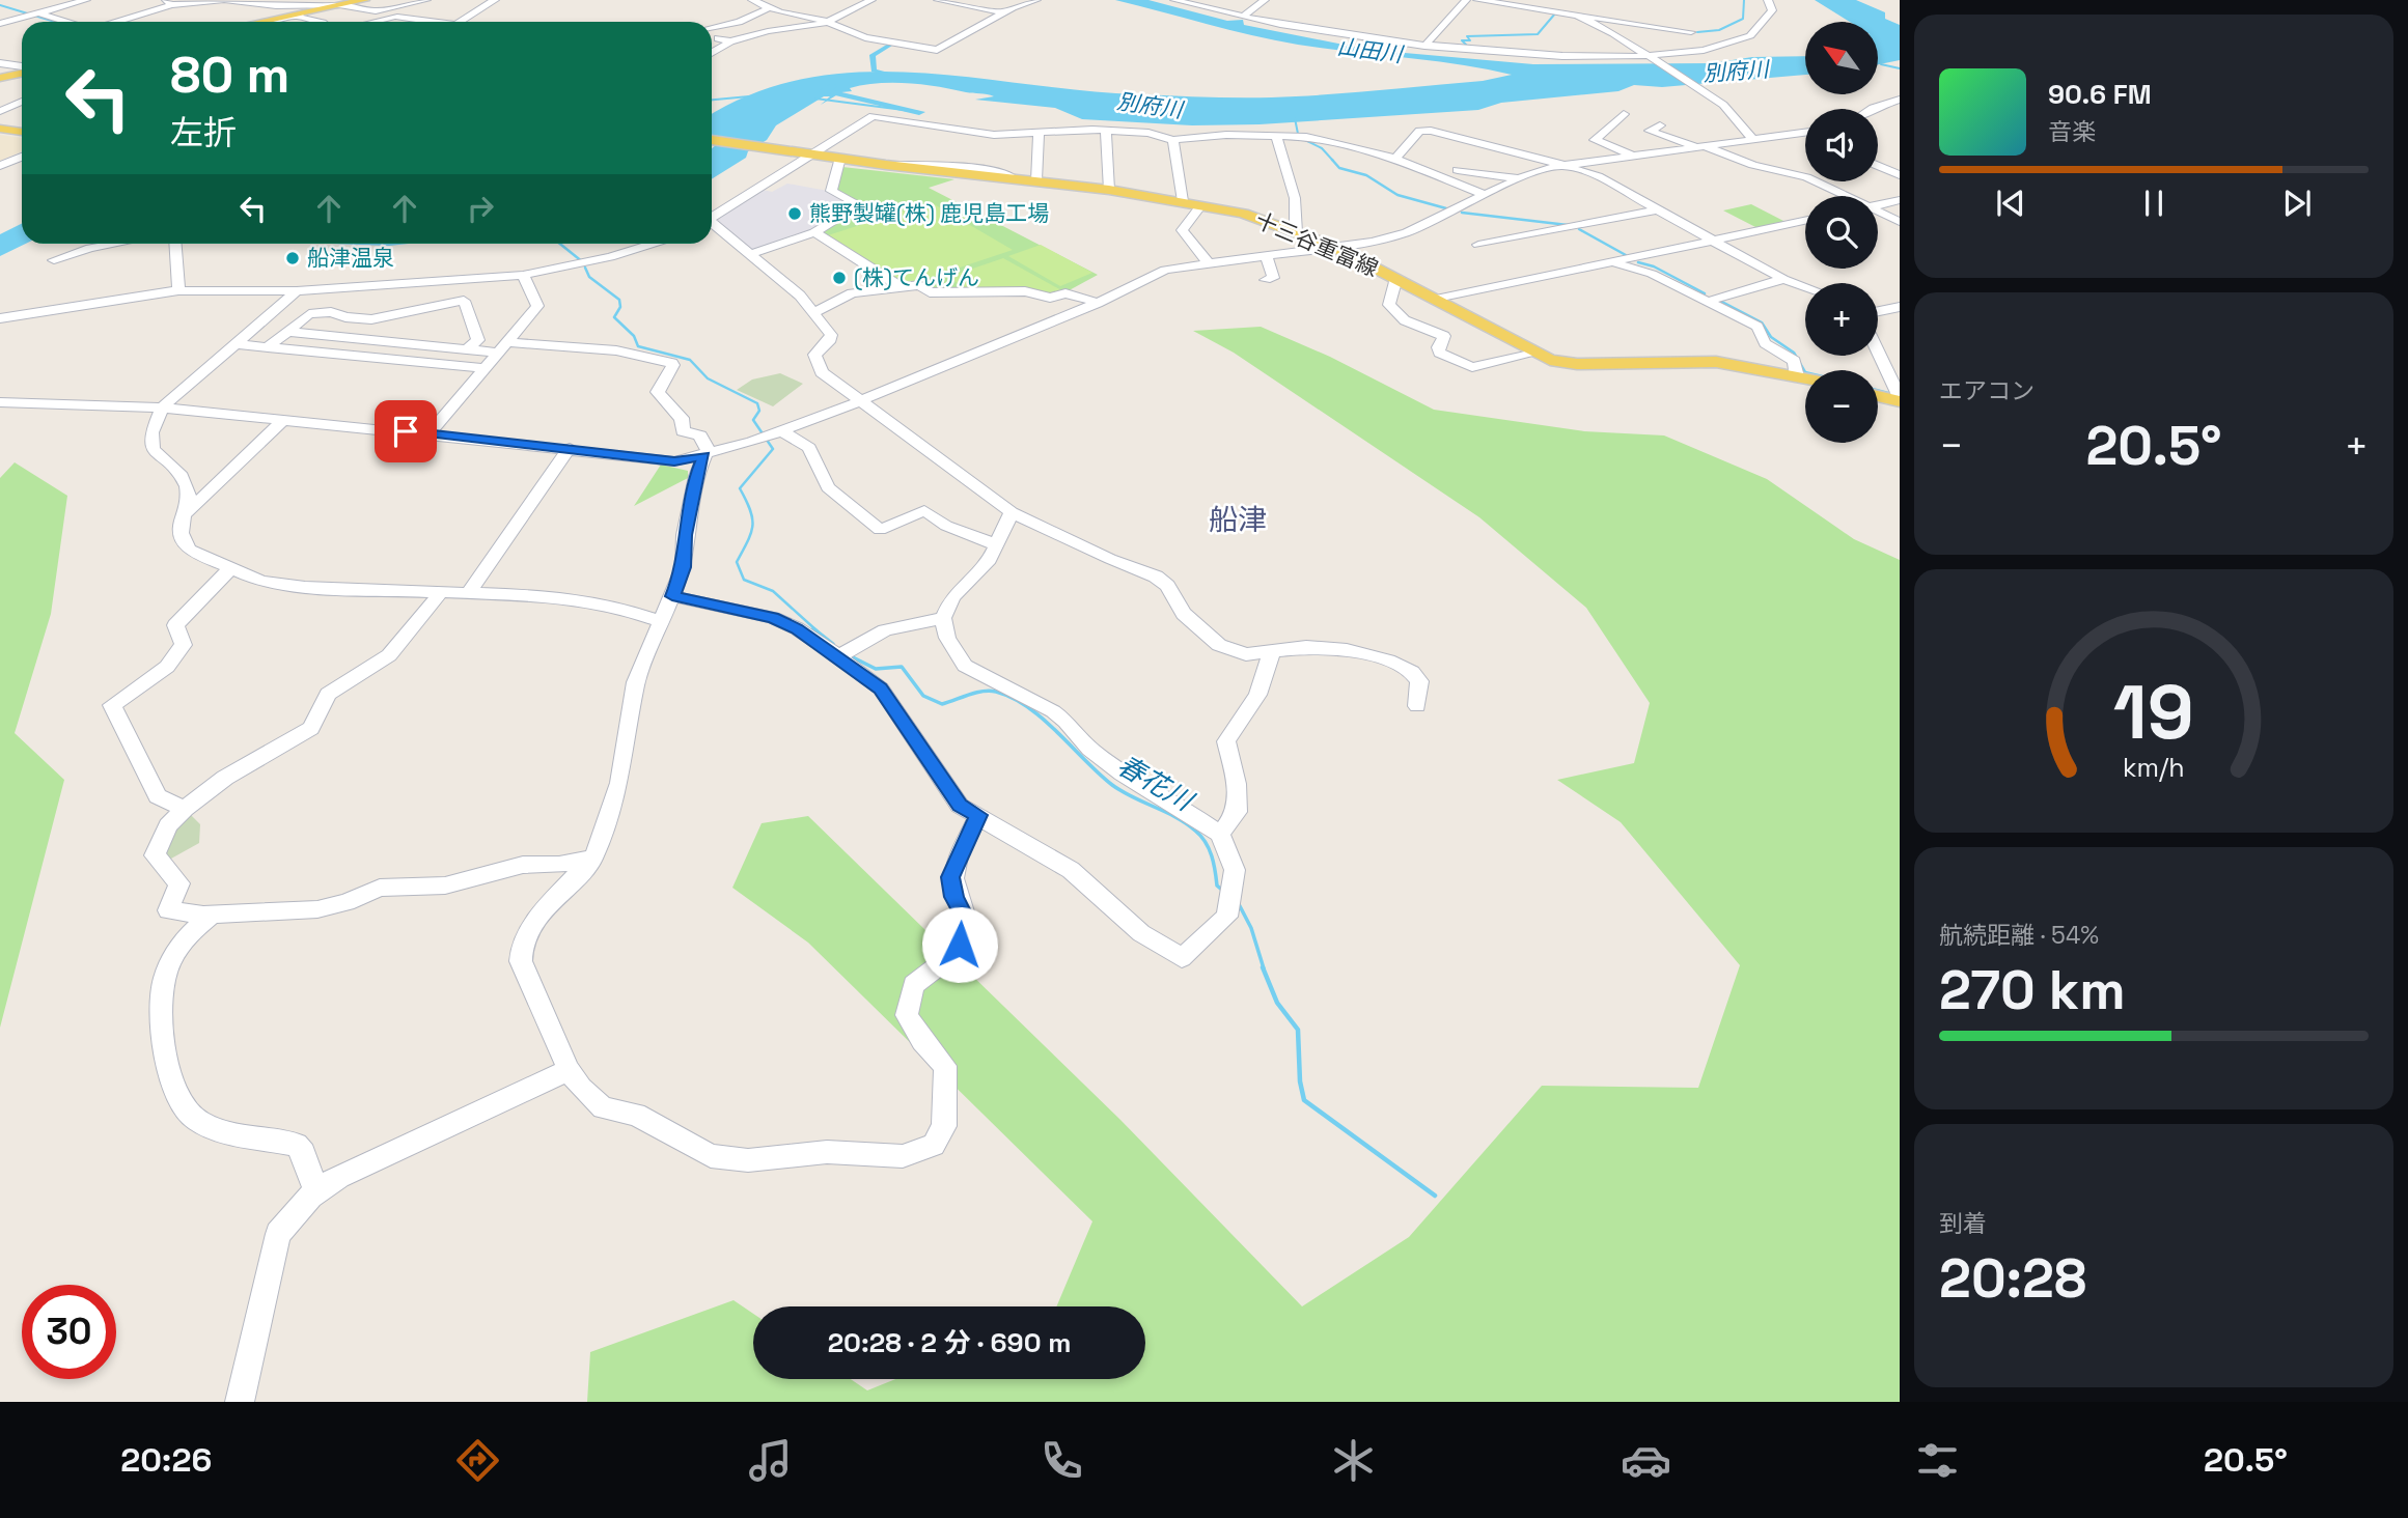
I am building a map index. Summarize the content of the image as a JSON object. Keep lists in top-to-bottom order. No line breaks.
{"streets":{"main road":["十三谷重富線"]},"districts":["船津"],"water":["山田川","別府川","春花川"],"places":["熊野製罐(株) 鹿児島工場","船津温泉","(株)てんげん"],"north":"top left","page":{"map_buttons":["+","−"],"turn":["80 m","左折"],"song":["90.6 FM","音楽"],"tile":["エアコン",["航続距離 · 54%","270 km"],["到着","20:28"]],"heat":["−","20.5°","+"],"limit":"30","trip":"20:28 · 2 分 · 690 m","tabs":["20:26","20.5°"],"gauge":["19","km/h"]}}
